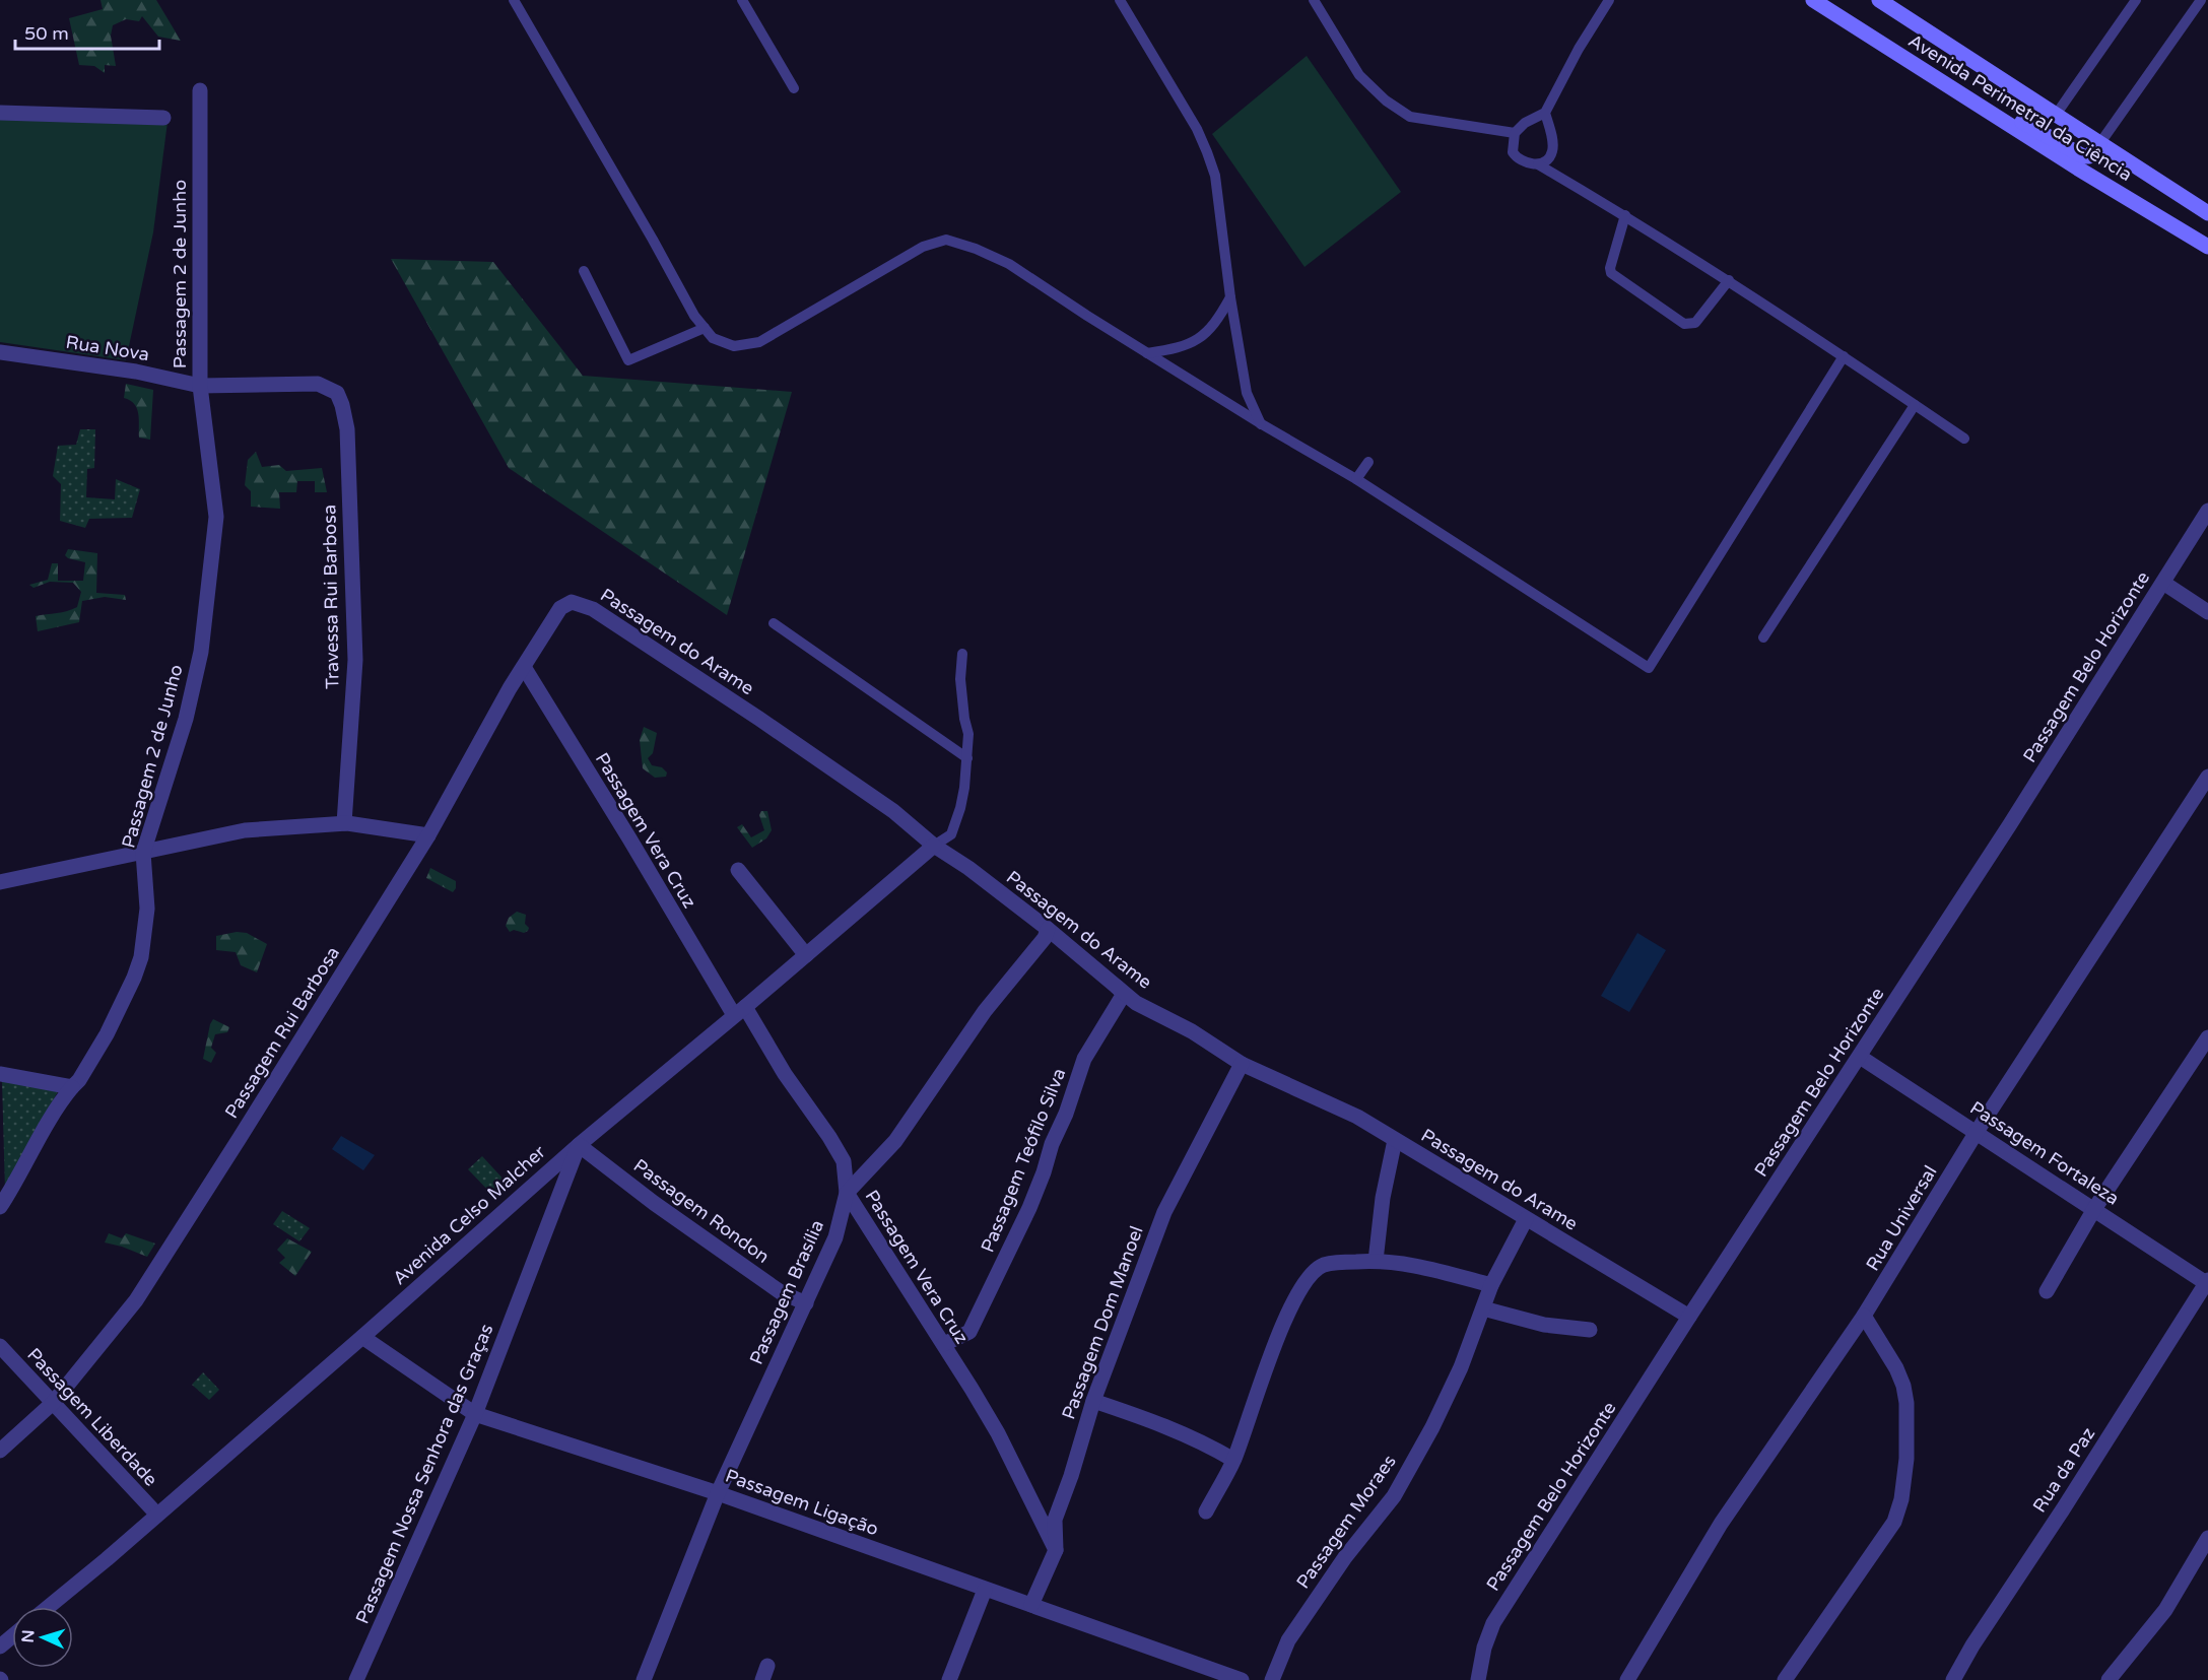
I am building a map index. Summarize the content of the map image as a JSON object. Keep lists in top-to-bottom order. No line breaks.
{"streets":{"main road":["Avenida Perimetral da Ciência"],"street":["Passagem 2 de Junho","Rua Nova","Travessa Rui Barbosa","Passagem do Arame","Passagem Belo Horizonte","Passagem Vera Cruz","Passagem Rui Barbosa","Passagem Fortaleza","Passagem Teófilo Silva","Passagem Rondon","Avenida Celso Malcher","Rua Universal","Passagem Brasília","Passagem Dom Manoel","Passagem Liberdade","Rua da Paz","Passagem Nossa Senhora das Graças","Passagem Ligação","Passagem Moraes"]},"crossings":[["Passagem 2 de Junho","Rua Nova"],["Rua Nova","Travessa Rui Barbosa"],["Passagem do Arame","Passagem Belo Horizonte"],["Passagem do Arame","Passagem Rui Barbosa"],["Passagem do Arame","Passagem Teófilo Silva"],["Passagem do Arame","Avenida Celso Malcher"],["Passagem do Arame","Passagem Dom Manoel"],["Passagem do Arame","Passagem Moraes"],["Passagem Belo Horizonte","Passagem Fortaleza"],["Passagem Vera Cruz","Passagem Rui Barbosa"],["Passagem Vera Cruz","Passagem Teófilo Silva"],["Passagem Vera Cruz","Avenida Celso Malcher"],["Passagem Vera Cruz","Passagem Brasília"],["Passagem Vera Cruz","Passagem Dom Manoel"],["Passagem Rui Barbosa","Passagem Liberdade"],["Passagem Fortaleza","Rua Universal"],["Passagem Fortaleza","Rua da Paz"],["Passagem Rondon","Avenida Celso Malcher"],["Passagem Rondon","Passagem Brasília"],["Passagem Rondon","Passagem Nossa Senhora das Graças"],["Avenida Celso Malcher","Passagem Liberdade"],["Avenida Celso Malcher","Passagem Nossa Senhora das Graças"],["Avenida Celso Malcher","Passagem Ligação"],["Passagem Brasília","Passagem Ligação"],["Passagem Dom Manoel","Passagem Ligação"],["Passagem Nossa Senhora das Graças","Passagem Ligação"]],"scale_bar":"50 m","north":"left"}
